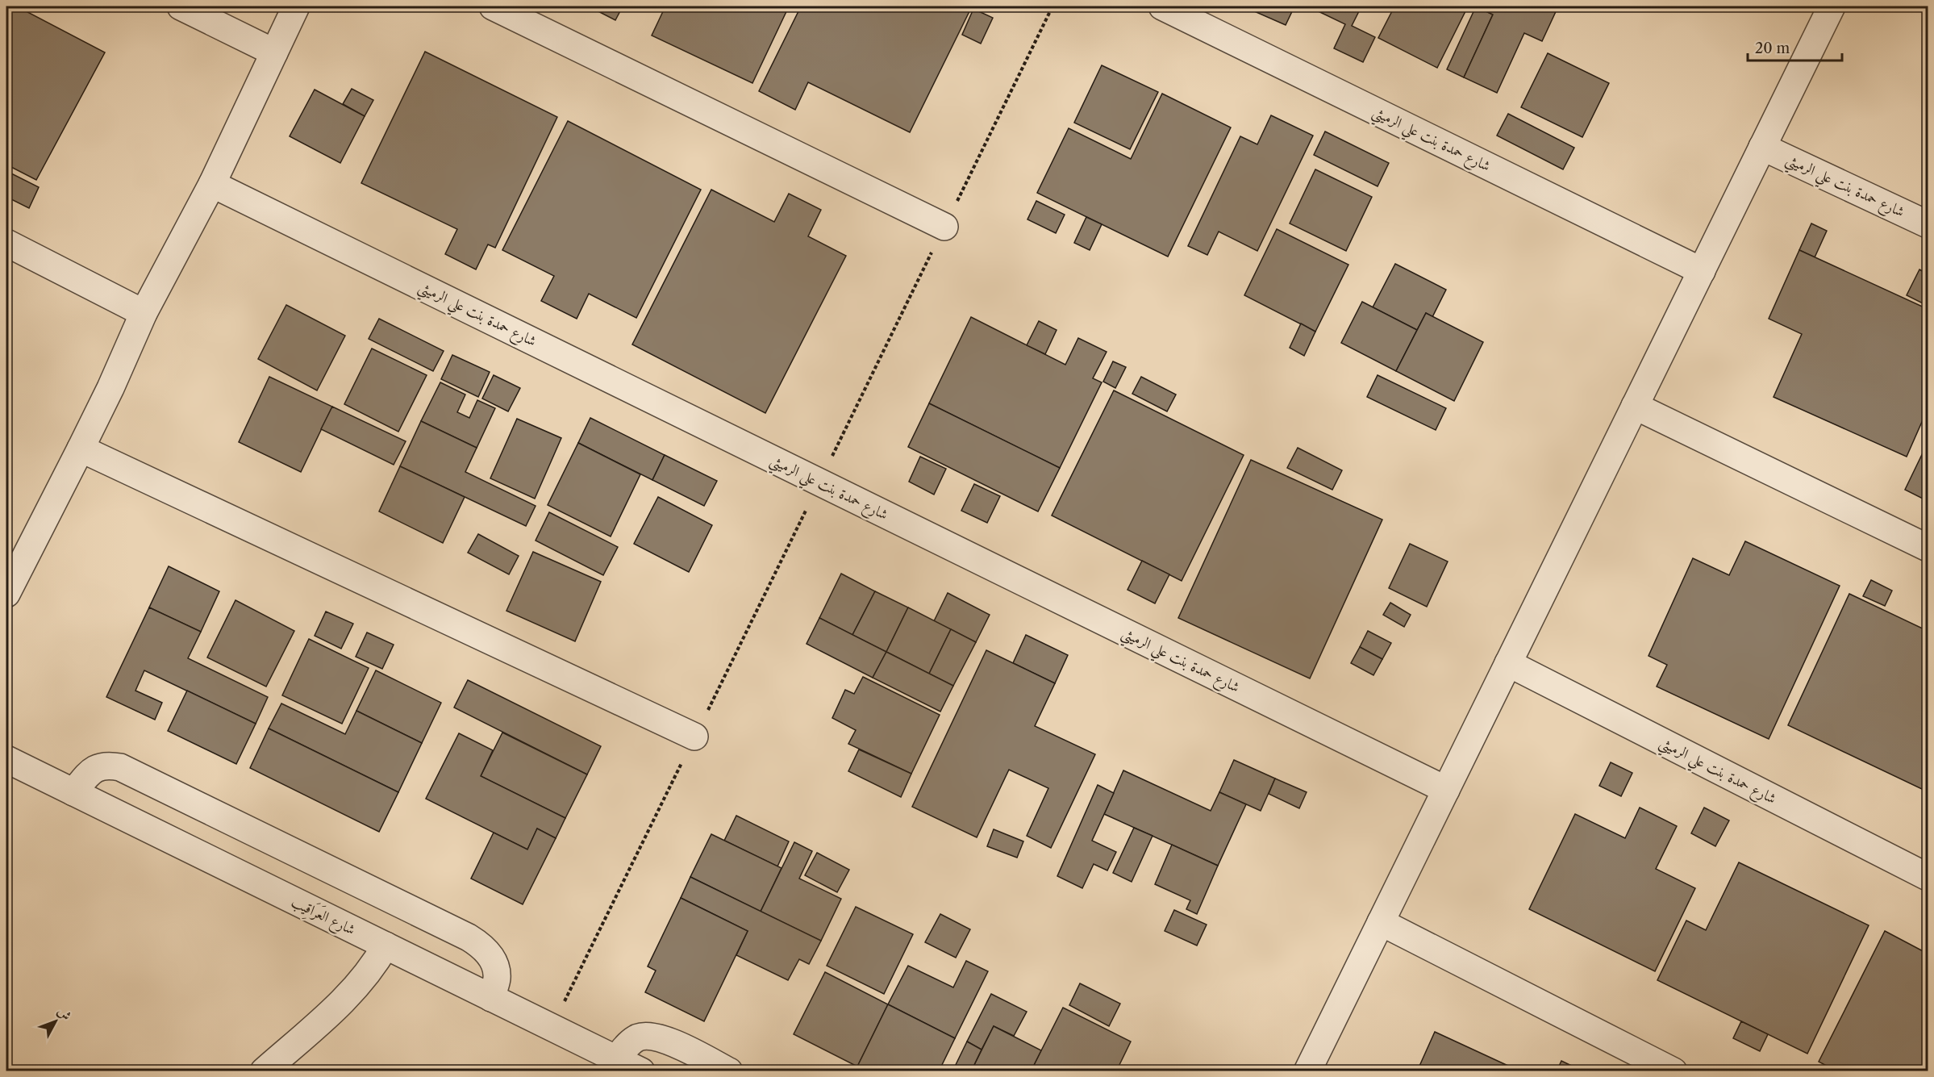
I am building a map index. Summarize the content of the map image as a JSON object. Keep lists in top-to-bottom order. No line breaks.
{"streets":{"street":["شارع حمدة بنت علي الرميثي","شارع العَرَاقِيب"]},"scale_bar":"20 m","north":"top right"}
